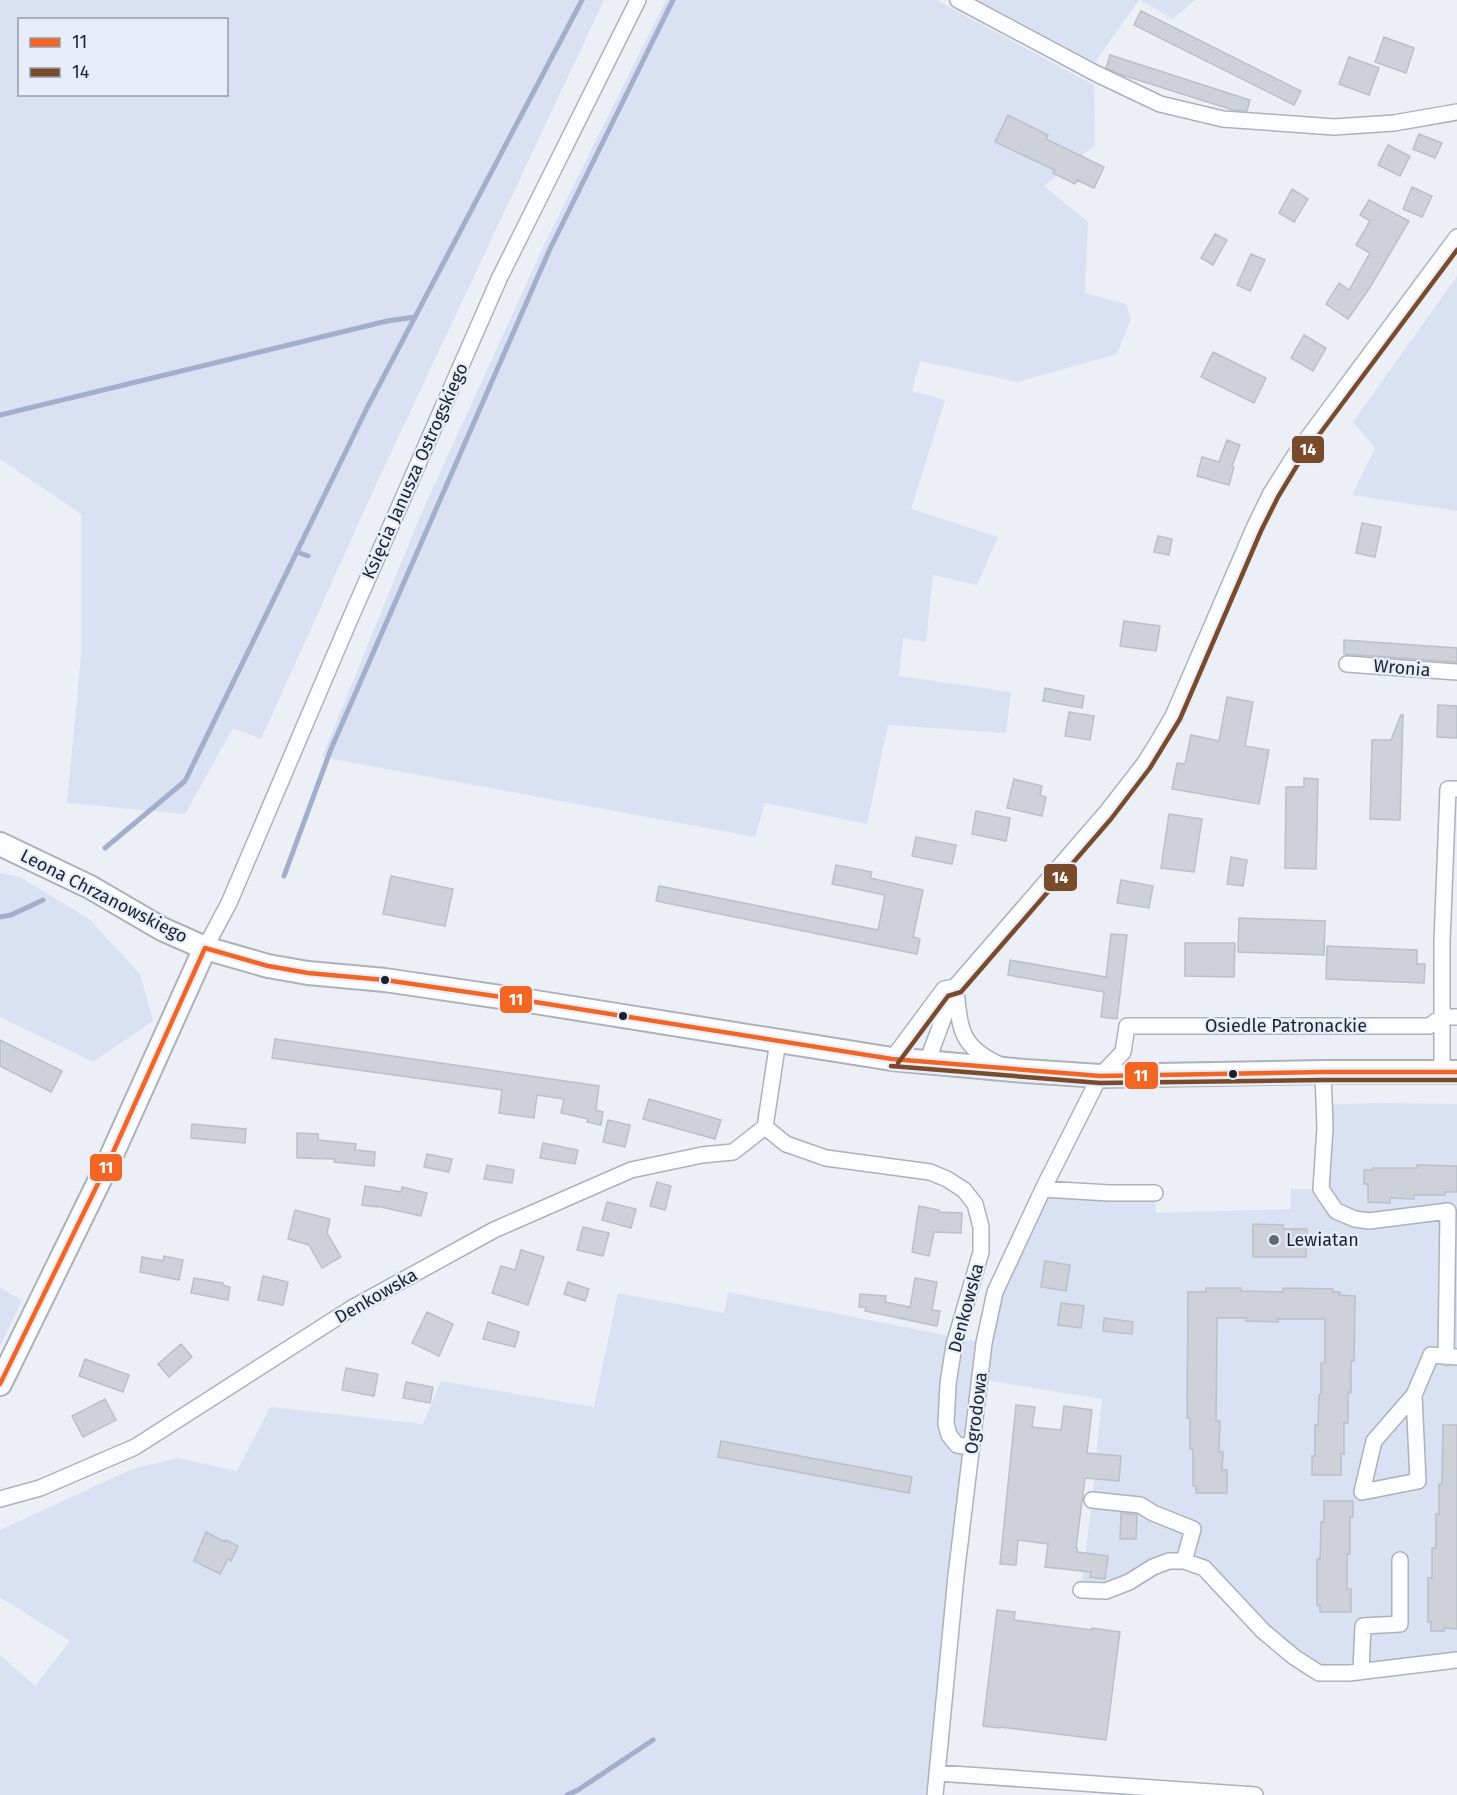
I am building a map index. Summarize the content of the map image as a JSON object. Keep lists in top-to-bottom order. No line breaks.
{"streets":{"street":["Księcia Janusza Ostrogskiego","Wronia","Leona Chrzanowskiego","Osiedle Patronackie","Denkowska","Ogrodowa"]},"crossings":[["Księcia Janusza Ostrogskiego","Leona Chrzanowskiego"],["Leona Chrzanowskiego","Ogrodowa"],["Osiedle Patronackie","Ogrodowa"],["Denkowska","Ogrodowa"]],"places":["Lewiatan"],"lines":["transit line 14","transit line 11"],"legend":["11","14"]}
